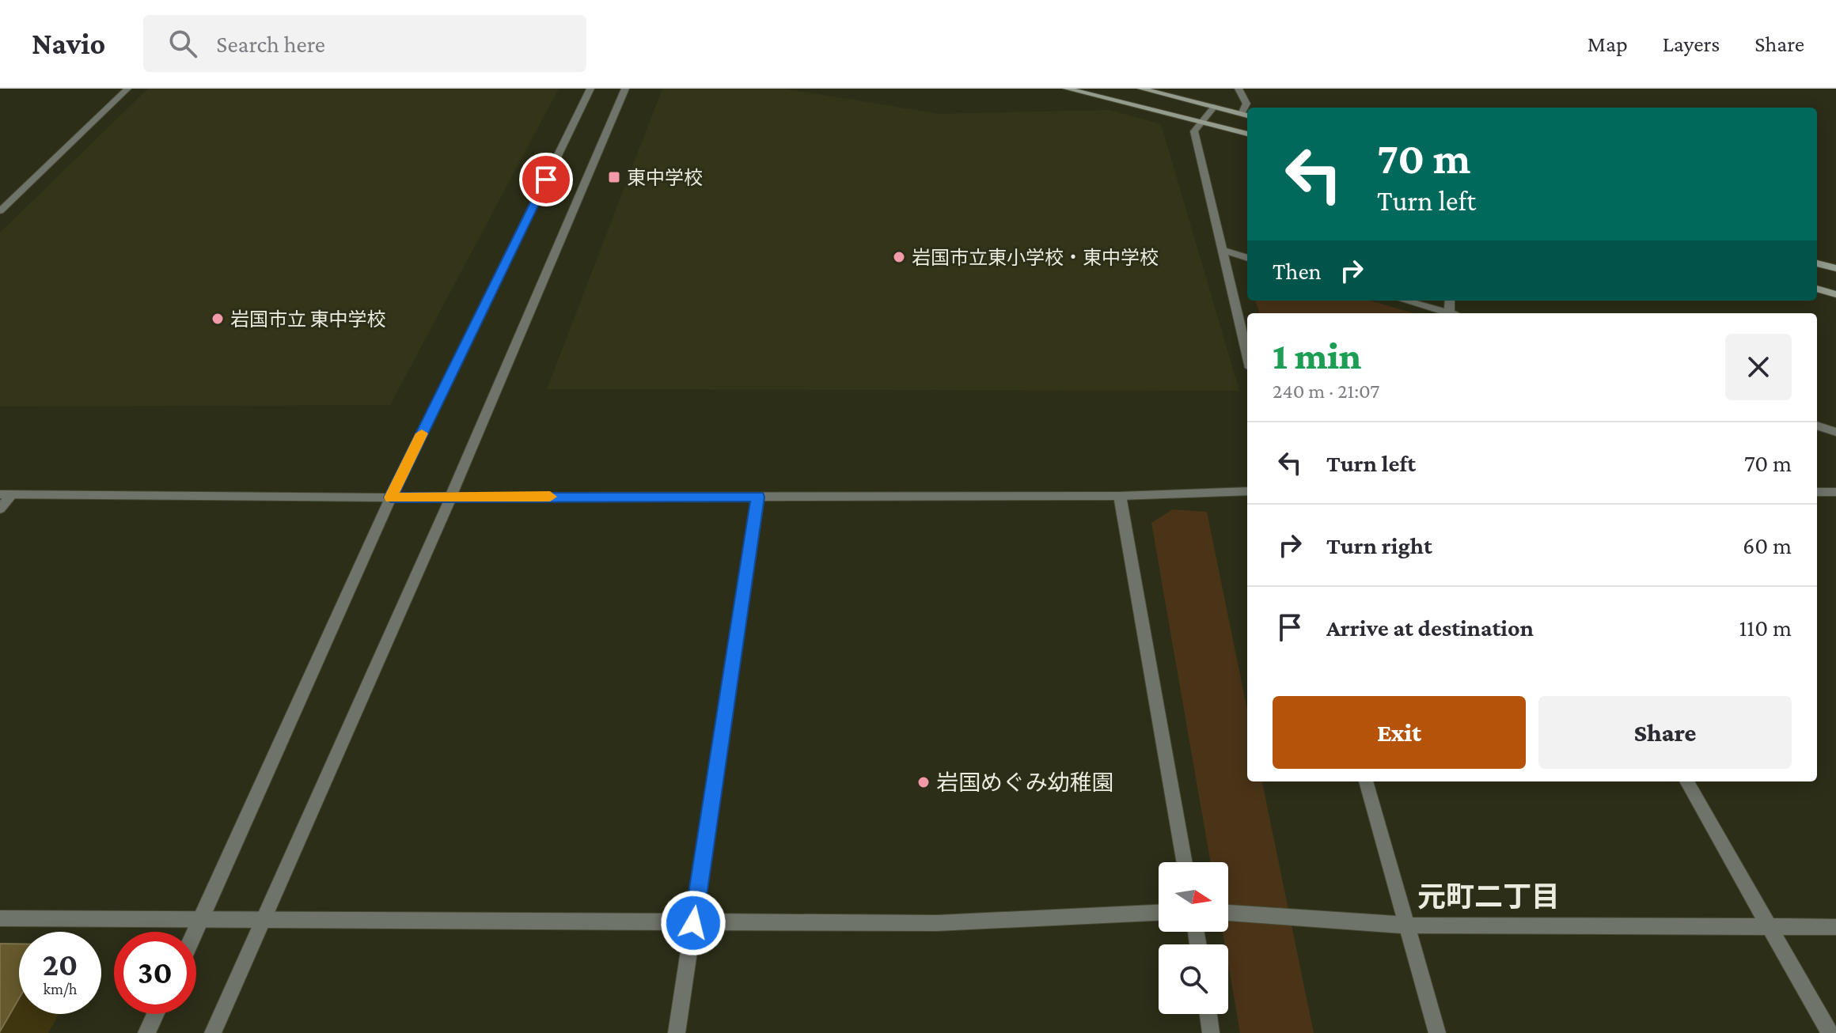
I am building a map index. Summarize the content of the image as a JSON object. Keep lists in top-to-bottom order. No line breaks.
{"districts":["元町二丁目"],"places":{"transit":["東中学校"],"other":["岩国市立東小学校・東中学校","岩国市立 東中学校","岩国めぐみ幼稚園"]},"north":"right","page":{"header":"Navio","search":"Search here","nav":["Map","Layers","Share"],"turn":["70 m","Turn left"],"then":"Then","heading":["1 min","240 m · 21:07"],"list":[{"name":"Turn left","value":"70 m"},{"name":"Turn right","value":"60 m"},{"name":"Arrive at destination","value":"110 m"}],"buttons":["Exit","Share"],"speed":"20 km/h","limit":"30"}}
